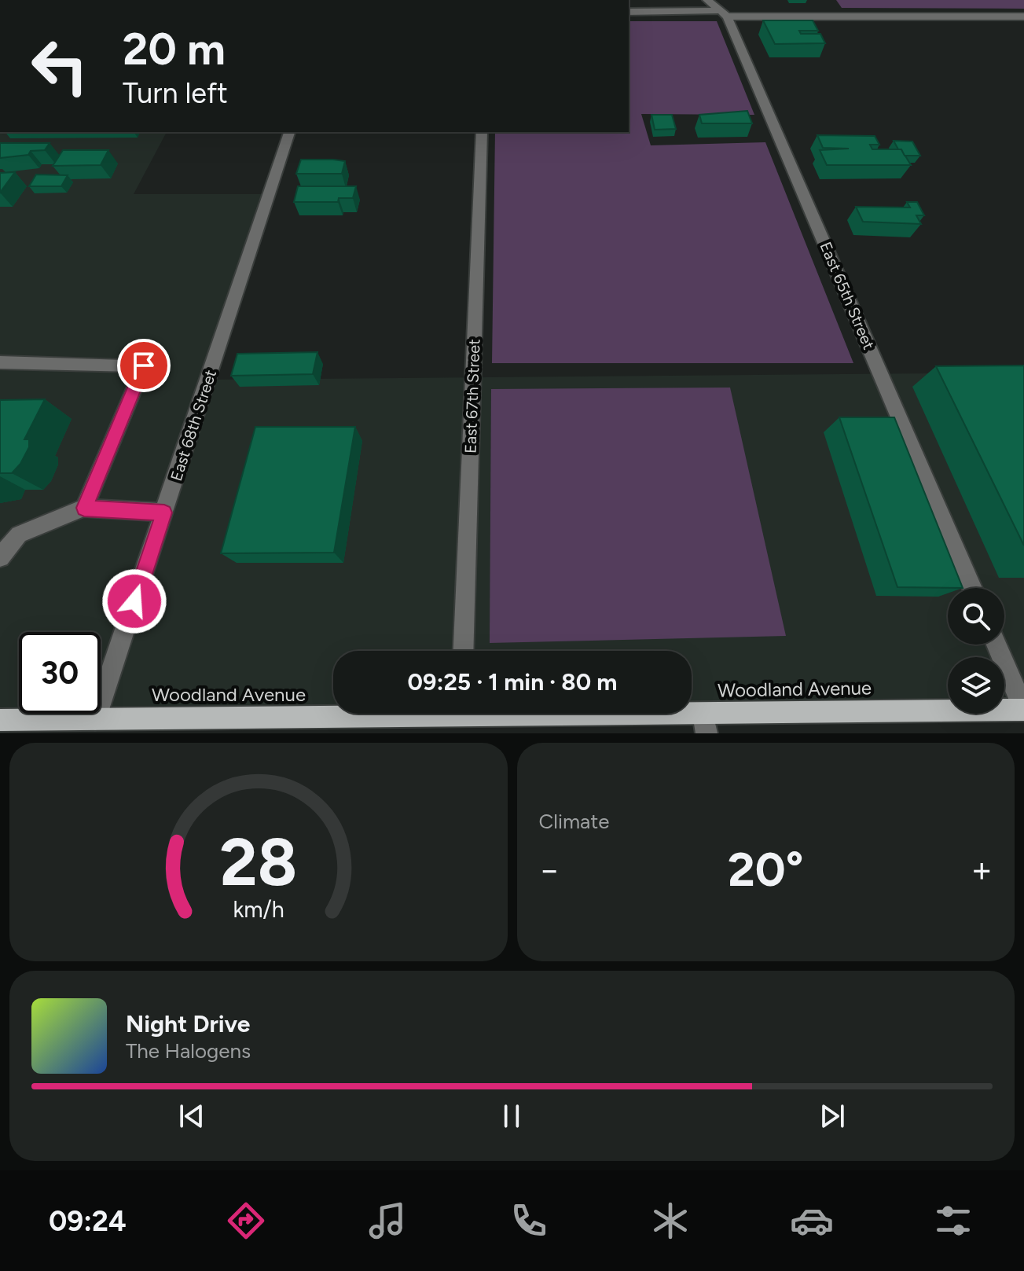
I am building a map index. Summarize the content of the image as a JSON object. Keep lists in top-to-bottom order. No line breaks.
{"streets":{"main road":["Woodland Avenue"],"street":["East 65th Street","East 67th Street","East 68th Street"]},"crossings":[["East 68th Street","Woodland Avenue"]],"page":{"turn":["20 m","Turn left"],"limit":"30","trip":"09:25 · 1 min · 80 m","tile":"Climate","heat":["−","20°","+"],"song":["Night Drive","The Halogens"],"tabs":"09:24","gauge":["28","km/h"]}}
